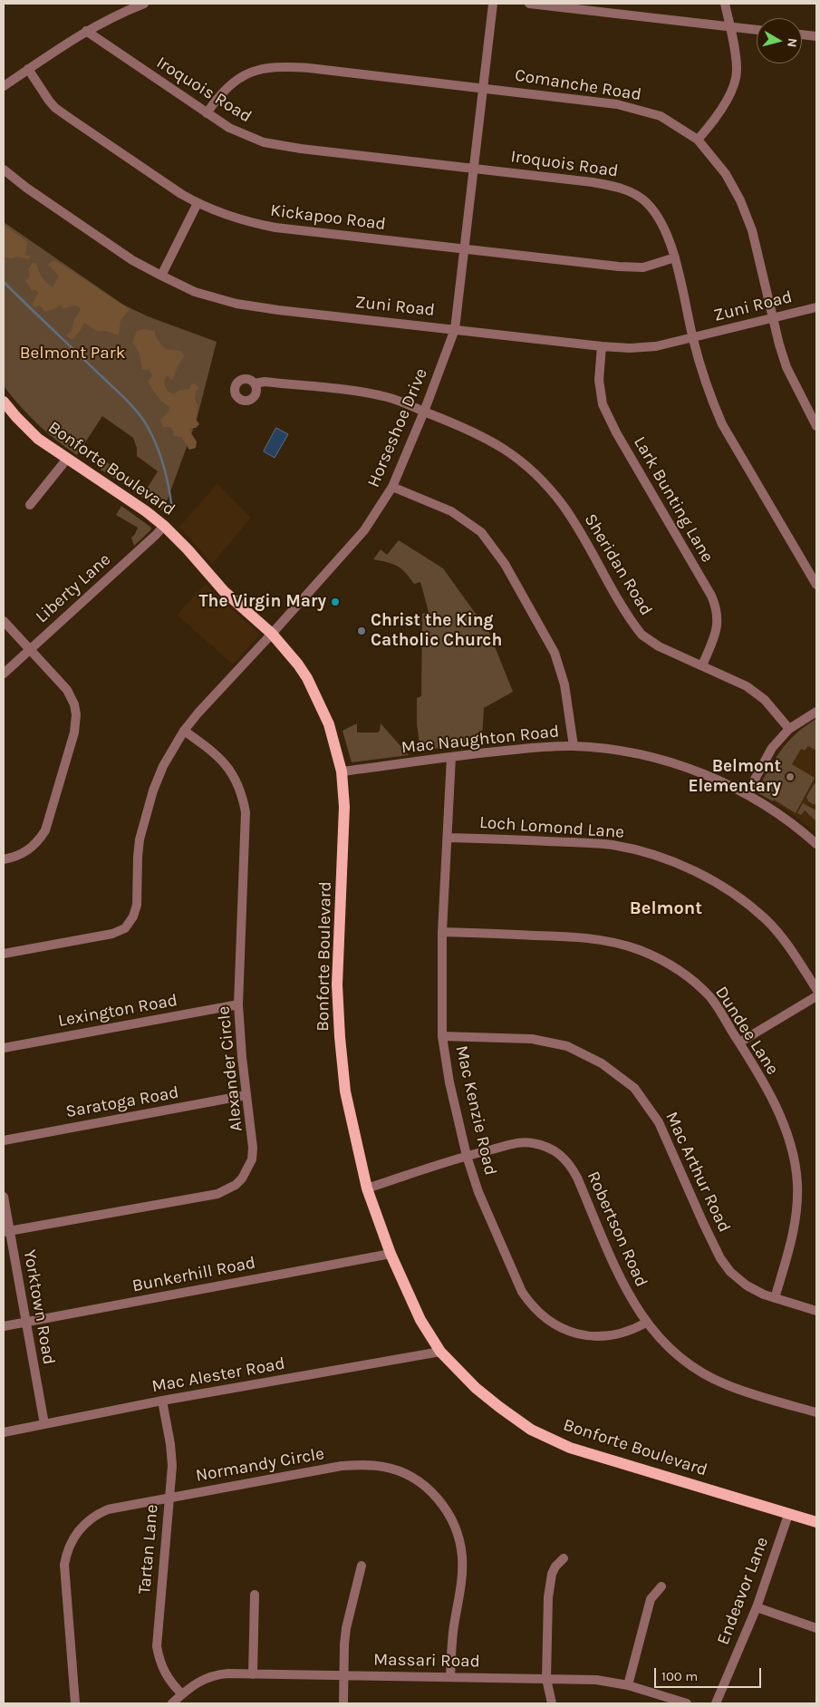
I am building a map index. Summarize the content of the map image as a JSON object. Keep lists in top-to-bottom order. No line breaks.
{"streets":{"main road":["Bonforte Boulevard"],"street":["Comanche Road","Iroquois Road","Kickapoo Road","Zuni Road","Horseshoe Drive","Lark Bunting Lane","Sheridan Road","Liberty Lane","Mac Naughton Road","Loch Lomond Lane","Lexington Road","Dundee Lane","Alexander Circle","Saratoga Road","Mac Kenzie Road","Mac Arthur Road","Robertson Road","Bunkerhill Road","Yorktown Road","Mac Alester Road","Normandy Circle","Tartan Lane","Endeavor Lane","Massari Road"]},"crossings":[["Comanche Road","Iroquois Road"],["Comanche Road","Zuni Road"],["Comanche Road","Horseshoe Drive"],["Iroquois Road","Kickapoo Road"],["Iroquois Road","Zuni Road"],["Iroquois Road","Horseshoe Drive"],["Kickapoo Road","Horseshoe Drive"],["Zuni Road","Horseshoe Drive"],["Zuni Road","Lark Bunting Lane"],["Horseshoe Drive","Bonforte Boulevard"],["Horseshoe Drive","Sheridan Road"],["Horseshoe Drive","Alexander Circle"],["Bonforte Boulevard","Liberty Lane"],["Bonforte Boulevard","Mac Naughton Road"],["Bonforte Boulevard","Robertson Road"],["Bonforte Boulevard","Bunkerhill Road"],["Bonforte Boulevard","Mac Alester Road"],["Bonforte Boulevard","Endeavor Lane"],["Lark Bunting Lane","Sheridan Road"],["Mac Naughton Road","Mac Kenzie Road"],["Loch Lomond Lane","Mac Kenzie Road"],["Lexington Road","Alexander Circle"],["Dundee Lane","Mac Kenzie Road"],["Dundee Lane","Mac Arthur Road"],["Alexander Circle","Saratoga Road"],["Alexander Circle","Yorktown Road"],["Mac Kenzie Road","Mac Arthur Road"],["Mac Kenzie Road","Robertson Road"],["Bunkerhill Road","Yorktown Road"],["Yorktown Road","Mac Alester Road"],["Mac Alester Road","Tartan Lane"],["Normandy Circle","Tartan Lane"],["Normandy Circle","Massari Road"],["Tartan Lane","Massari Road"]],"districts":["Belmont"],"parks":["Belmont Park"],"places":["The Virgin Mary","Christ the King Catholic Church","Belmont Elementary"],"scale_bar":"100 m","north":"right"}
